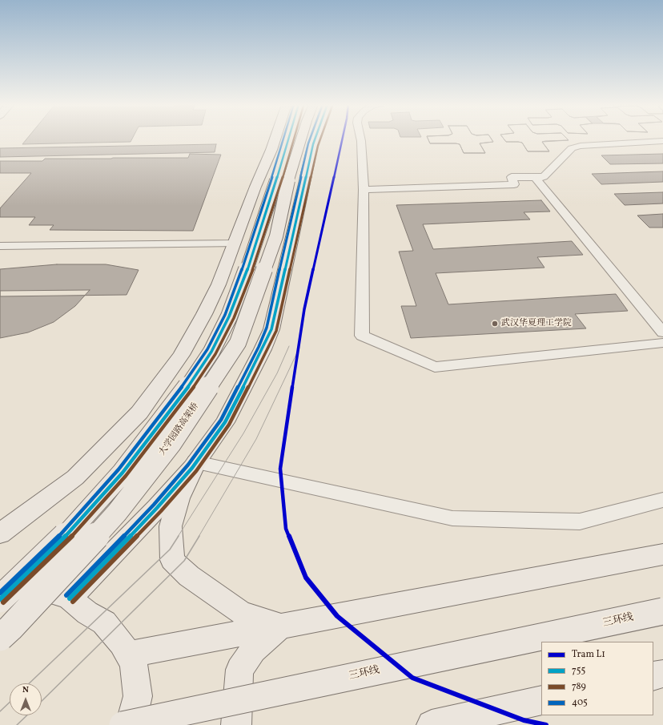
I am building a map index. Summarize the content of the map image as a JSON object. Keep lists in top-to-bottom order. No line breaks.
{"streets":{"main road":["大学园路高架桥","三环线"]},"places":["武汉华夏理工学院"],"lines":["tram line L1","transit line 755","transit line 789","transit line 405"],"legend":["Tram L1","755","789","405"],"north":"top"}
